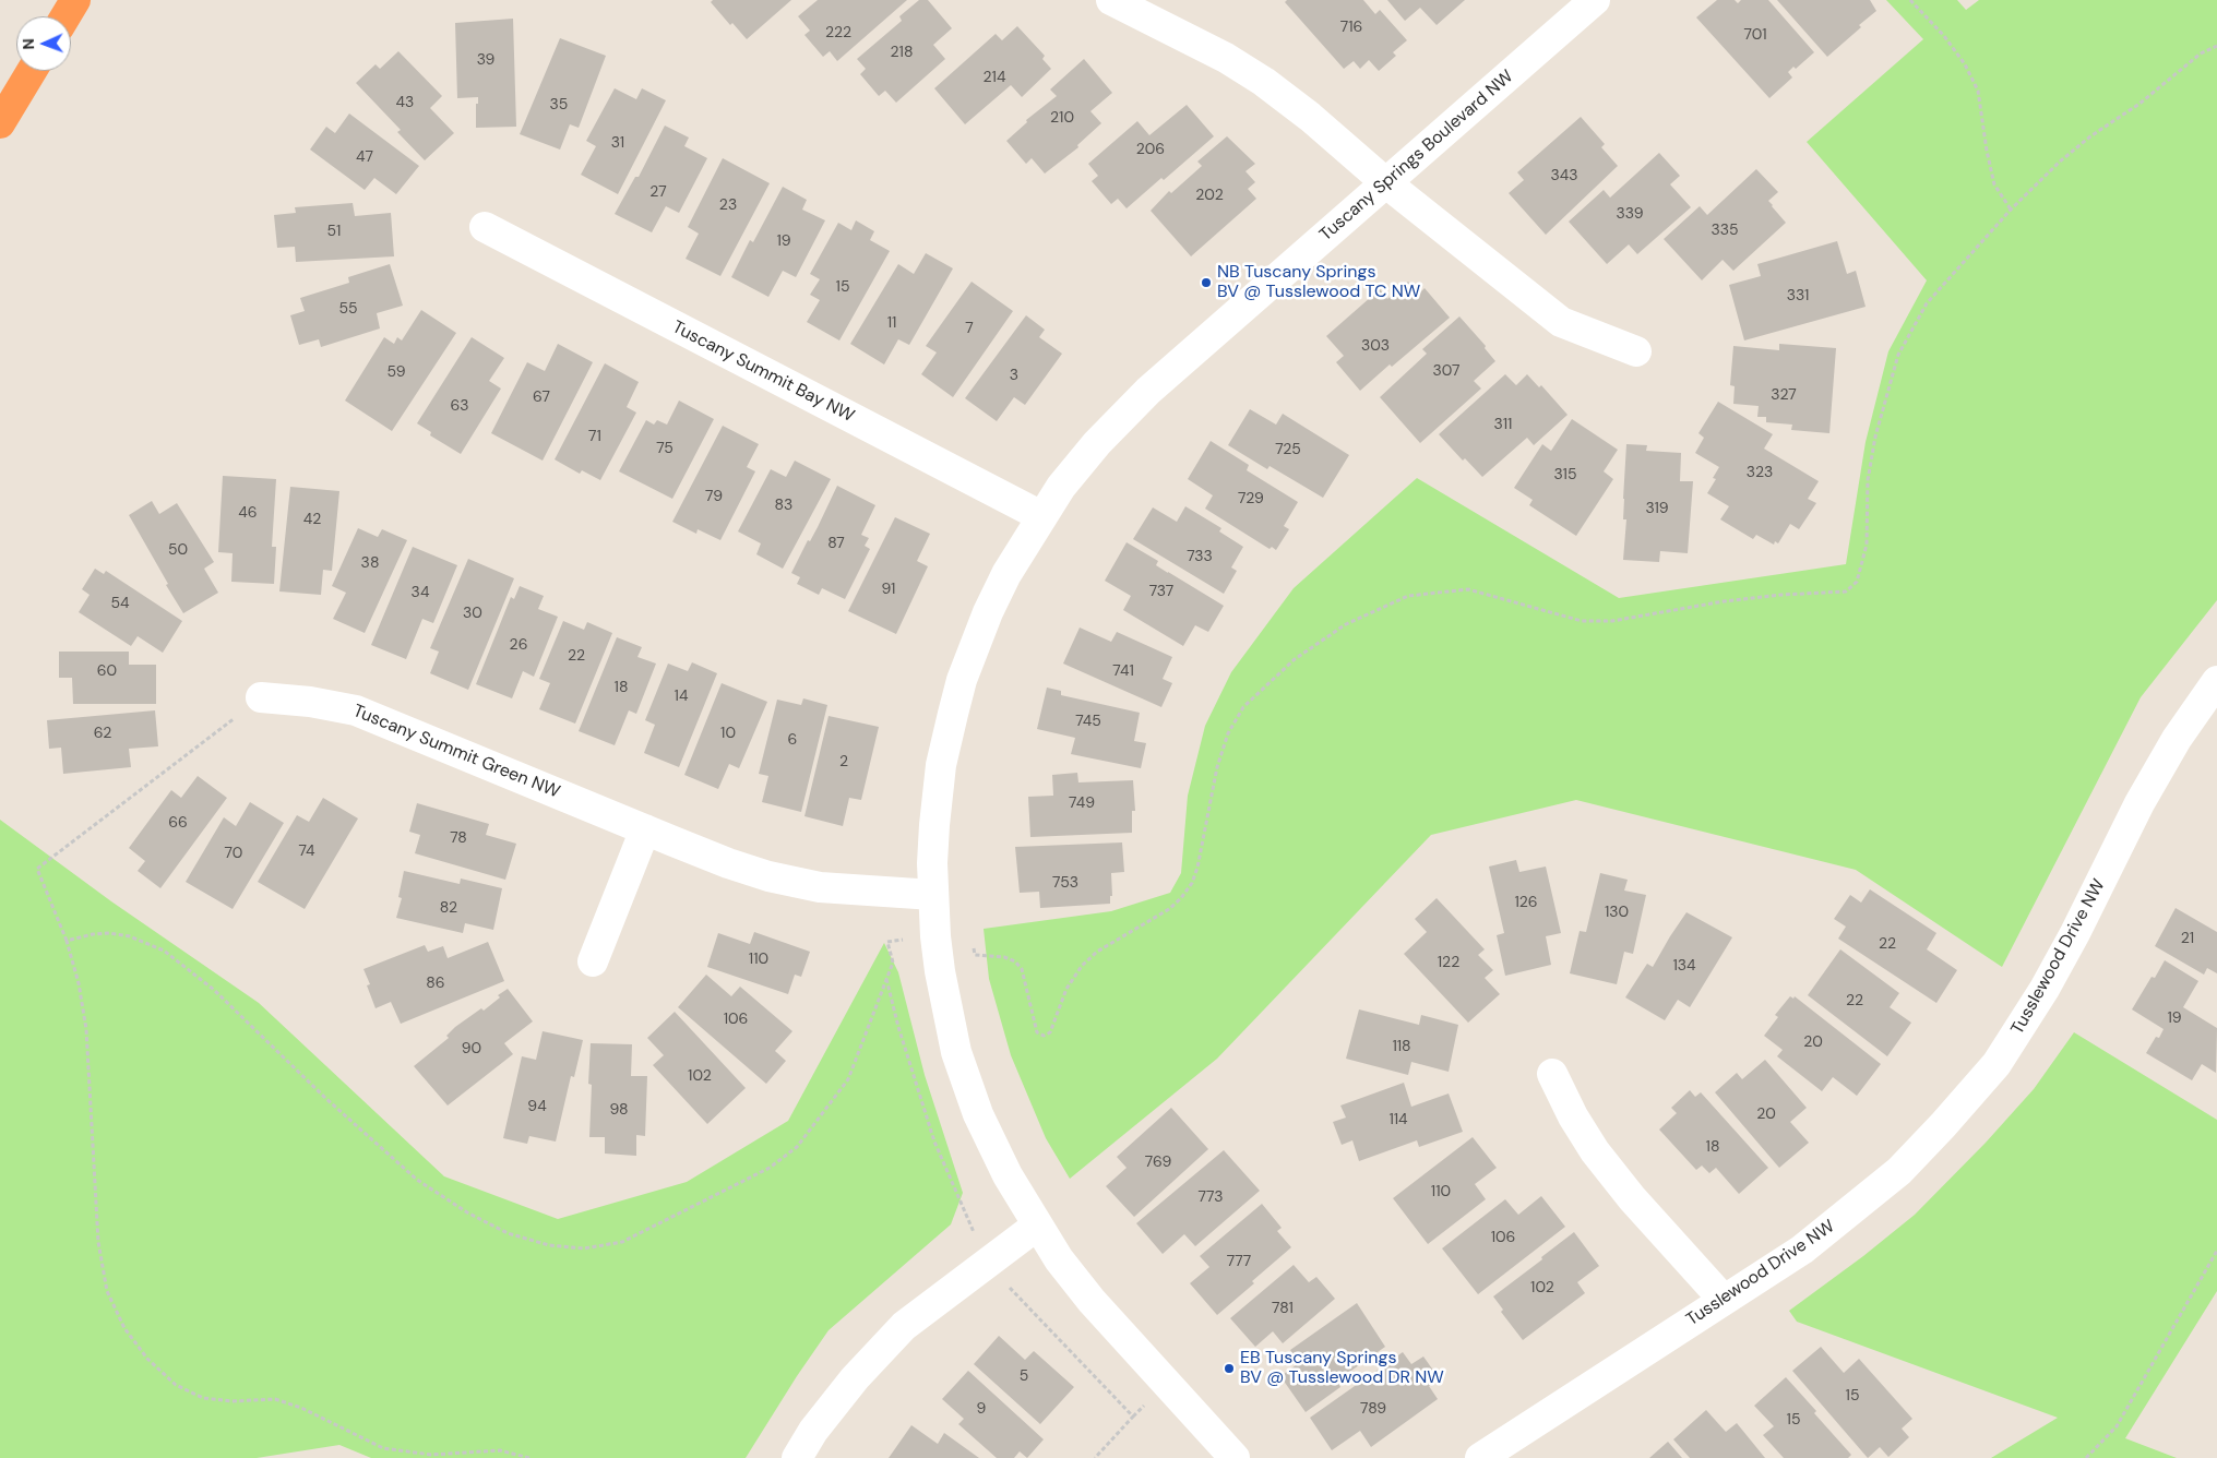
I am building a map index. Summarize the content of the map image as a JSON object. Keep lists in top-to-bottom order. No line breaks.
{"streets":{"street":["Tuscany Springs Boulevard NW","Tuscany Summit Bay NW","Tuscany Summit Green NW","Tusslewood Drive NW"]},"crossings":[["Tuscany Springs Boulevard NW","Tuscany Summit Bay NW"],["Tuscany Springs Boulevard NW","Tuscany Summit Green NW"]],"places":["NB Tuscany Springs BV @ Tusslewood TC NW","EB Tuscany Springs BV @ Tusslewood DR NW"],"house_numbers":["716","222","701","218","39","214","43","35","210","31","206","47","343","27","202","23","339","335","51","19","15","331","55","11","7","303","307","59","3","327","67","63","311","71","75","725","323","315","79","729","83","319","46","42","87","50","733","38","91","737","34","54","30","26","22","60","741","18","14","745","62","10","6","2","749","66","78","74","70","753","126","82","130","21","22","110","122","134","86","22","19","106","20","118","90","102","94","98","20","114","18","769","110","773","106","777","102","781","5","15","9","789","15"],"north":"left"}
